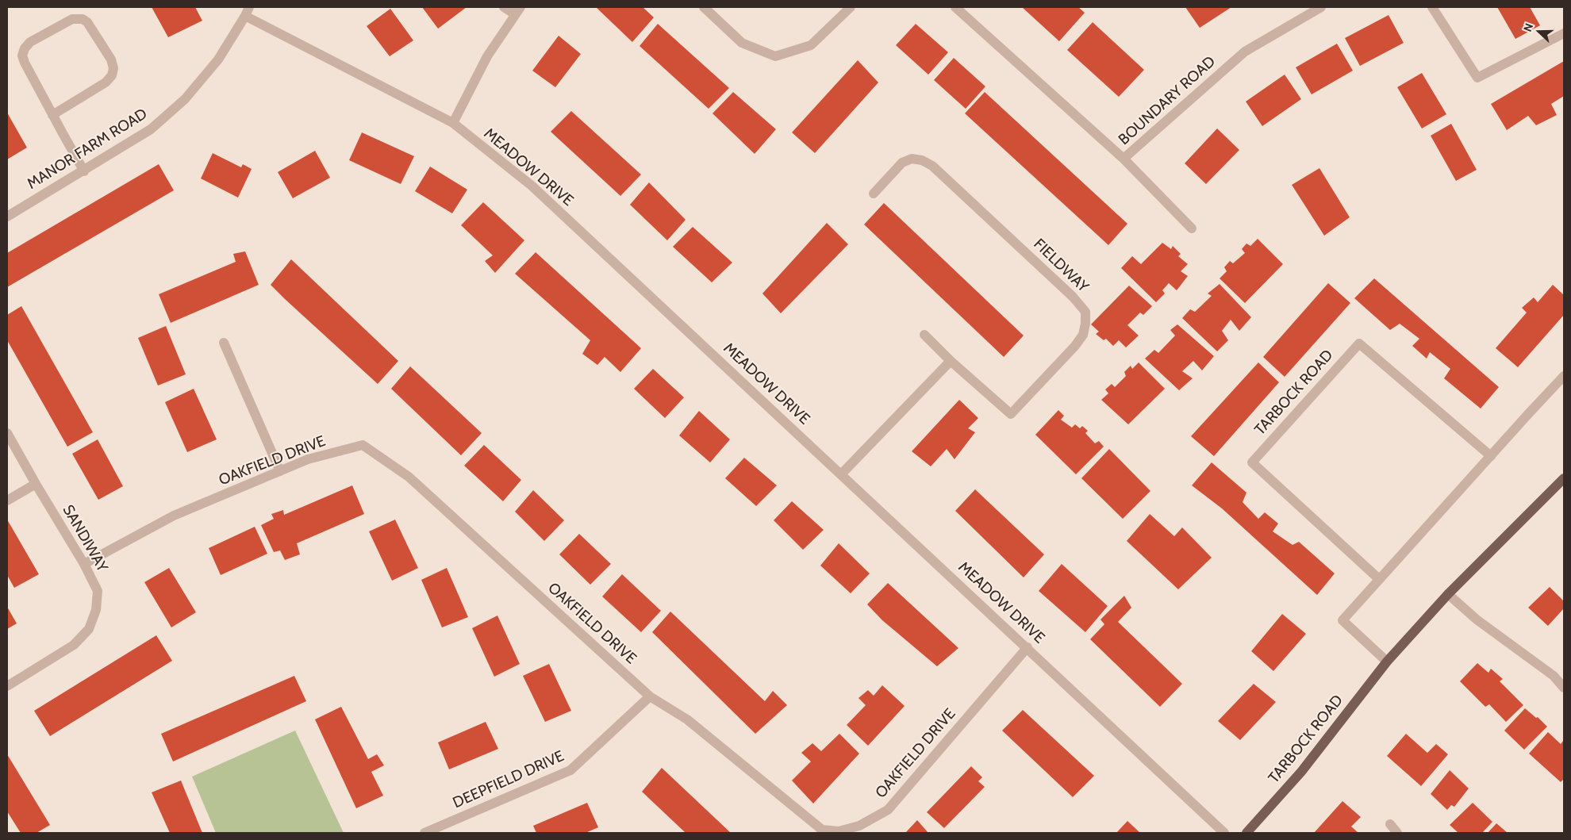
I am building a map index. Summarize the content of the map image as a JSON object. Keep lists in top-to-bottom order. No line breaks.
{"streets":{"main road":["TARBOCK ROAD"],"street":["BOUNDARY ROAD","MANOR FARM ROAD","MEADOW DRIVE","FIELDWAY","OAKFIELD DRIVE","SANDIWAY","DEEPFIELD DRIVE"]},"crossings":[["MANOR FARM ROAD","MEADOW DRIVE"],["MEADOW DRIVE","OAKFIELD DRIVE"],["OAKFIELD DRIVE","SANDIWAY"],["OAKFIELD DRIVE","DEEPFIELD DRIVE"]],"north":"left"}
